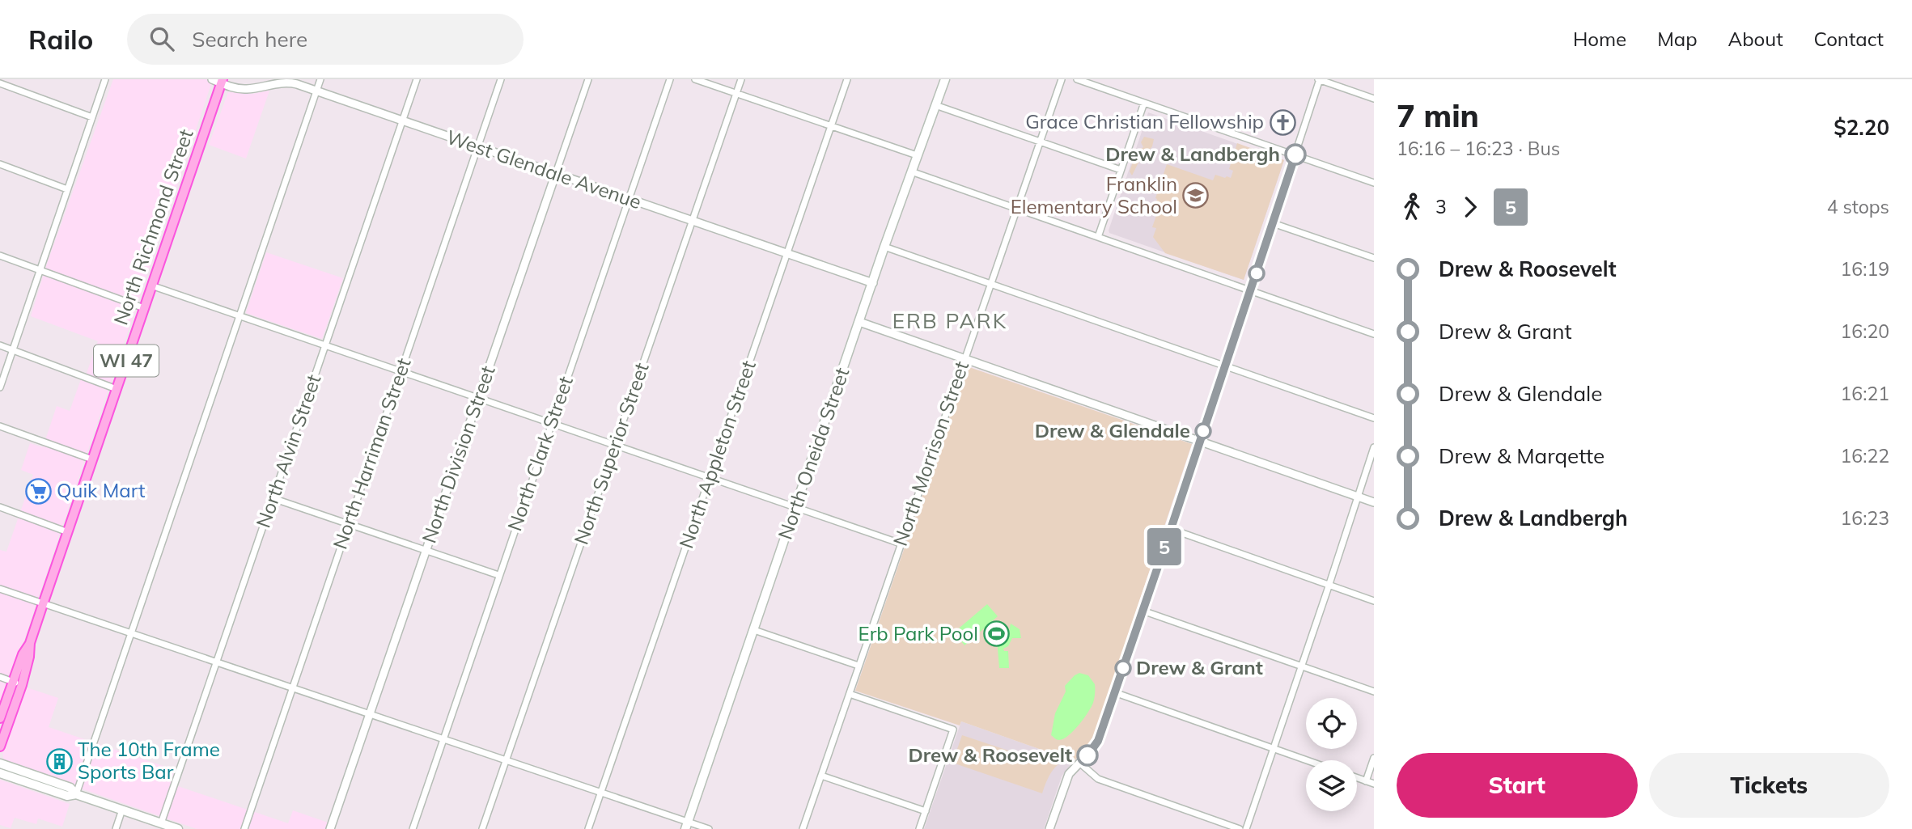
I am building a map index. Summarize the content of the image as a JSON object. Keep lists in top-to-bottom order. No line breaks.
{"streets":{"main road":["North Richmond Street","WI 47","North Oneida Street"],"street":["West Glendale Avenue","North Alvin Street","North Harriman Street","North Clark Street","North Superior Street","North Morrison Street","North Division Street","North Appleton Street"]},"crossings":[["West Glendale Avenue","North Richmond Street"],["West Glendale Avenue","North Alvin Street"],["West Glendale Avenue","North Harriman Street"],["West Glendale Avenue","North Clark Street"],["West Glendale Avenue","North Superior Street"],["West Glendale Avenue","North Oneida Street"],["West Glendale Avenue","North Division Street"],["West Glendale Avenue","North Appleton Street"]],"districts":["ERB PARK"],"places":{"church":["Grace Christian Fellowship"],"other":["Drew & Landbergh","Drew & Glendale","Drew & Grant","Drew & Roosevelt"],"school or university":["Franklin Elementary School"],"supermarket":["Quik Mart"],"sports":["Erb Park Pool"],"building":["The 10th Frame Sports Bar"]},"lines":["bus line 5"],"page":{"header":"Railo","search":"Search here","nav":["Home","Map","About","Contact"],"on_map":"5","heading":["7 min","16:16 – 16:23 · Bus","$2.20"],"legs":["3","5","4 stops"],"list":[{"name":"Drew & Roosevelt","value":"16:19"},{"name":"Drew & Grant","value":"16:20"},{"name":"Drew & Glendale","value":"16:21"},{"name":"Drew & Marqette","value":"16:22"},{"name":"Drew & Landbergh","value":"16:23"}],"buttons":["Start","Tickets"]}}
